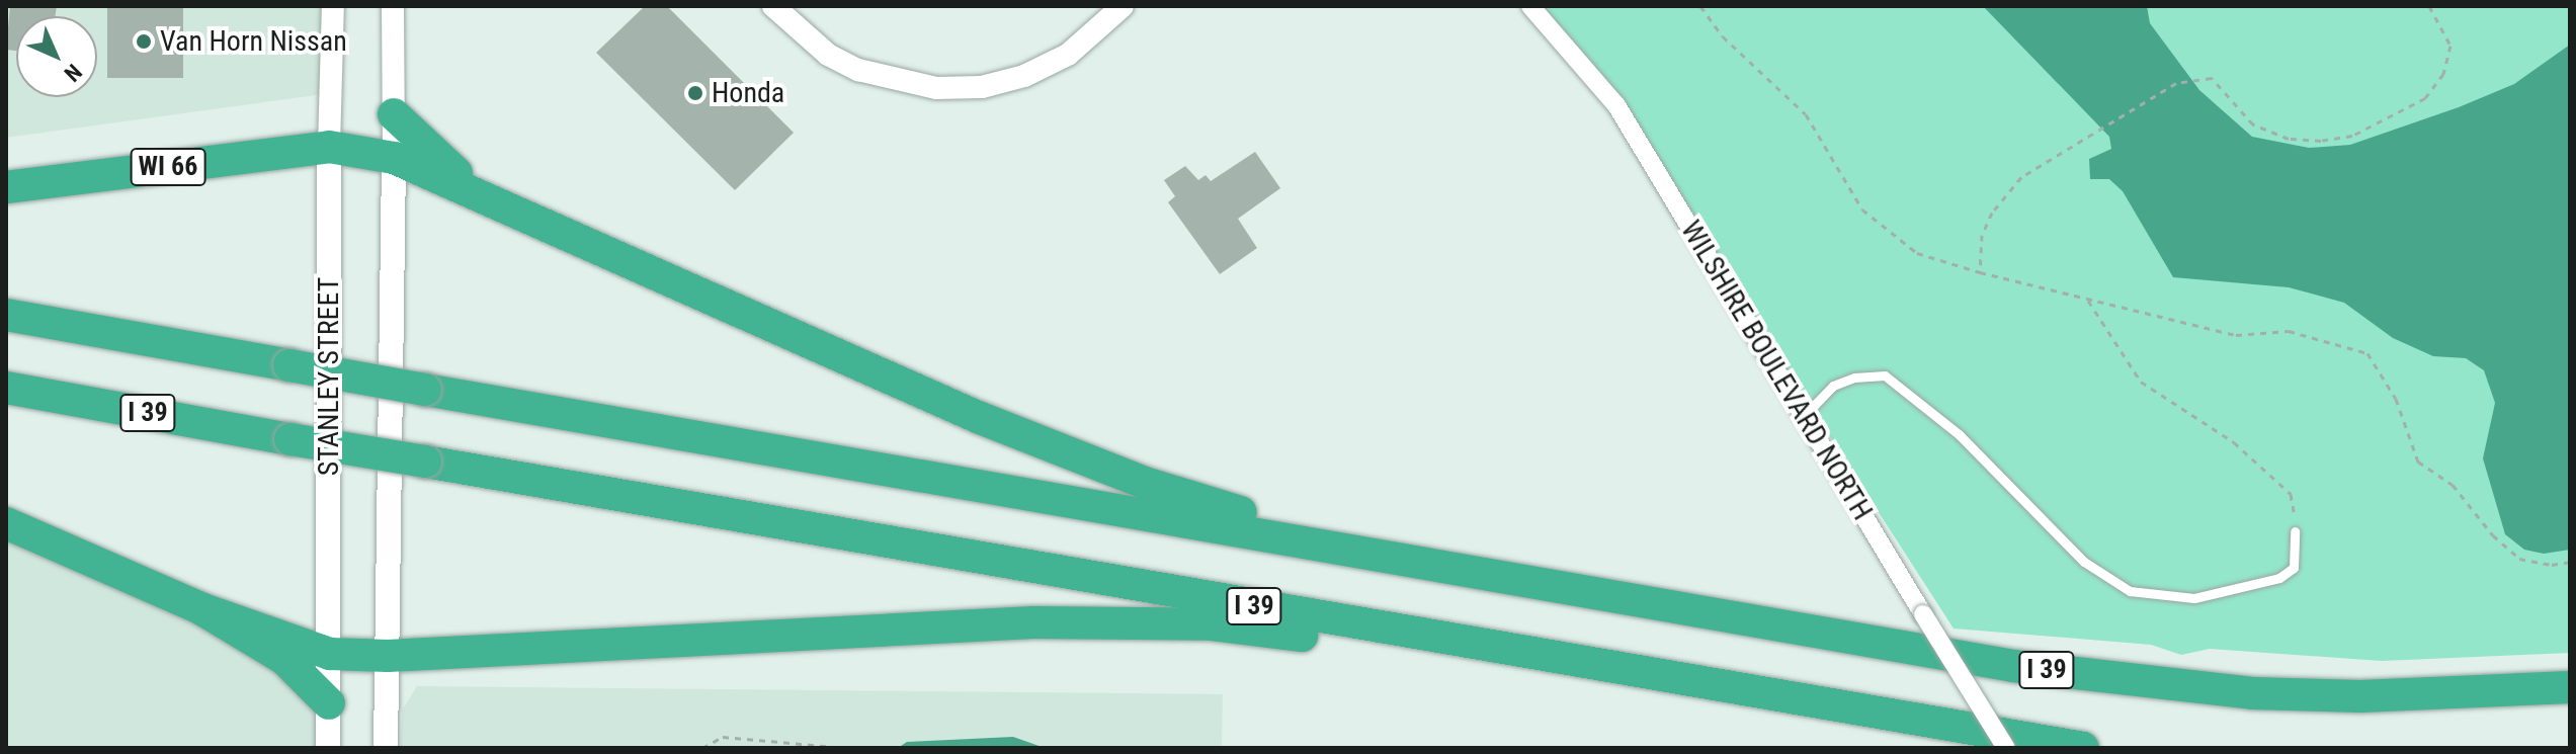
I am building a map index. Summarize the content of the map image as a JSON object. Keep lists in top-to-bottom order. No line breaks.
{"streets":{"highway":["WI 66","I 39"],"main road":["STANLEY STREET"],"street":["WILSHIRE BOULEVARD NORTH"]},"crossings":[["WI 66","STANLEY STREET"]],"places":["Van Horn Nissan","Honda"],"north":"bottom right"}
